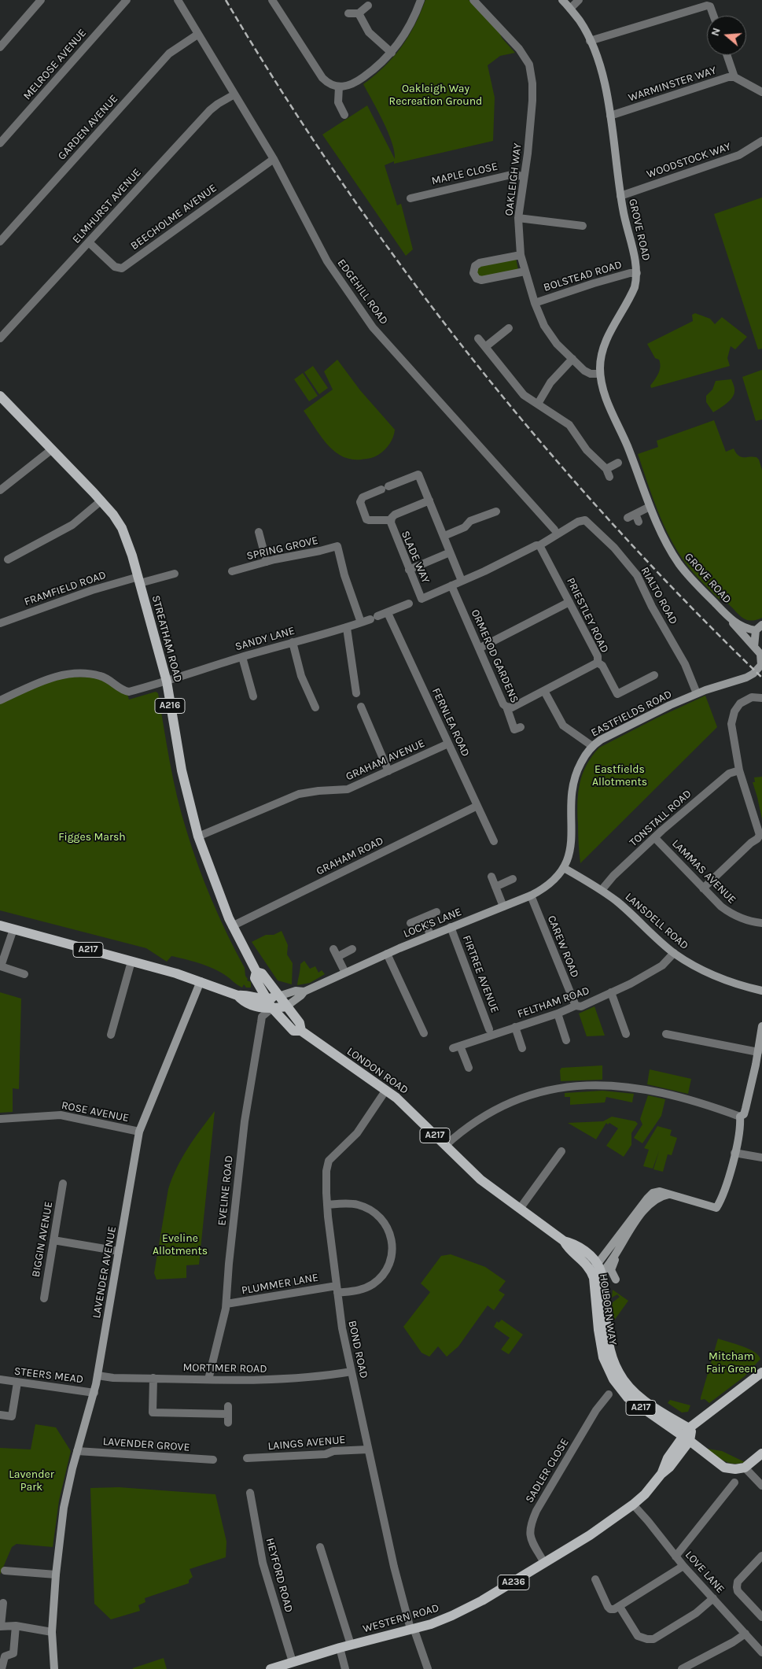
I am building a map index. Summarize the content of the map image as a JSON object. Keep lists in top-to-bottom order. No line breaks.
{"streets":{"main road":["STREATHAM ROAD","A216","A217","LONDON ROAD","HOLBORN WAY","A236","WESTERN ROAD"],"street":["MELROSE AVENUE","WARMINSTER WAY","GARDEN AVENUE","WOODSTOCK WAY","MAPLE CLOSE","OAKLEIGH WAY","ELMHURST AVENUE","BEECHOLME AVENUE","GROVE ROAD","BOLSTEAD ROAD","EDGEHILL ROAD","SPRING GROVE","SLADE WAY","FRAMFIELD ROAD","RIALTO ROAD","PRIESTLEY ROAD","SANDY LANE","ORMEROD GARDENS","EASTFIELDS ROAD","FERNLEA ROAD","GRAHAM AVENUE","TONSTALL ROAD","GRAHAM ROAD","LAMMAS AVENUE","LANSDELL ROAD","LOCK'S LANE","CAREW ROAD","FIRTREE AVENUE","FELTHAM ROAD","ROSE AVENUE","EVELINE ROAD","BIGGIN AVENUE","LAVENDER AVENUE","PLUMMER LANE","BOND ROAD","MORTIMER ROAD","STEERS MEAD","LAINGS AVENUE","LAVENDER GROVE","SADLER CLOSE","LOVE LANE","HEYFORD ROAD"]},"crossings":[["WARMINSTER WAY","GROVE ROAD"],["GARDEN AVENUE","EDGEHILL ROAD"],["WOODSTOCK WAY","GROVE ROAD"],["MAPLE CLOSE","OAKLEIGH WAY"],["OAKLEIGH WAY","GROVE ROAD"],["OAKLEIGH WAY","BOLSTEAD ROAD"],["ELMHURST AVENUE","BEECHOLME AVENUE"],["ELMHURST AVENUE","EDGEHILL ROAD"],["BEECHOLME AVENUE","EDGEHILL ROAD"],["GROVE ROAD","BOLSTEAD ROAD"],["EDGEHILL ROAD","RIALTO ROAD"],["SPRING GROVE","SANDY LANE"],["SLADE WAY","ORMEROD GARDENS"],["FRAMFIELD ROAD","STREATHAM ROAD"],["RIALTO ROAD","EASTFIELDS ROAD"],["STREATHAM ROAD","SANDY LANE"],["STREATHAM ROAD","GRAHAM AVENUE"],["STREATHAM ROAD","GRAHAM ROAD"],["STREATHAM ROAD","LOCK'S LANE"],["STREATHAM ROAD","A217"],["STREATHAM ROAD","LONDON ROAD"],["STREATHAM ROAD","EVELINE ROAD"],["SANDY LANE","FERNLEA ROAD"],["EASTFIELDS ROAD","LANSDELL ROAD"],["EASTFIELDS ROAD","LOCK'S LANE"],["FERNLEA ROAD","GRAHAM AVENUE"],["FERNLEA ROAD","GRAHAM ROAD"],["TONSTALL ROAD","LAMMAS AVENUE"],["TONSTALL ROAD","LANSDELL ROAD"],["LANSDELL ROAD","LOCK'S LANE"],["LANSDELL ROAD","FELTHAM ROAD"],["LOCK'S LANE","CAREW ROAD"],["LOCK'S LANE","FIRTREE AVENUE"],["LOCK'S LANE","LONDON ROAD"],["CAREW ROAD","FELTHAM ROAD"],["A217","LONDON ROAD"],["A217","EVELINE ROAD"],["A217","LAVENDER AVENUE"],["LONDON ROAD","EVELINE ROAD"],["LONDON ROAD","HOLBORN WAY"],["LONDON ROAD","BOND ROAD"],["ROSE AVENUE","LAVENDER AVENUE"],["EVELINE ROAD","PLUMMER LANE"],["EVELINE ROAD","MORTIMER ROAD"],["LAVENDER AVENUE","MORTIMER ROAD"],["LAVENDER AVENUE","STEERS MEAD"],["LAVENDER AVENUE","LAVENDER GROVE"],["PLUMMER LANE","BOND ROAD"],["HOLBORN WAY","A236"],["HOLBORN WAY","WESTERN ROAD"],["BOND ROAD","MORTIMER ROAD"],["BOND ROAD","LAINGS AVENUE"],["BOND ROAD","WESTERN ROAD"],["SADLER CLOSE","WESTERN ROAD"],["LOVE LANE","WESTERN ROAD"],["HEYFORD ROAD","WESTERN ROAD"],["A236","WESTERN ROAD"]],"parks":["Oakleigh Way Recreation Ground","Eastfields Allotments","Figges Marsh","Eveline Allotments","Mitcham Fair Green","Lavender Park"],"north":"left"}
